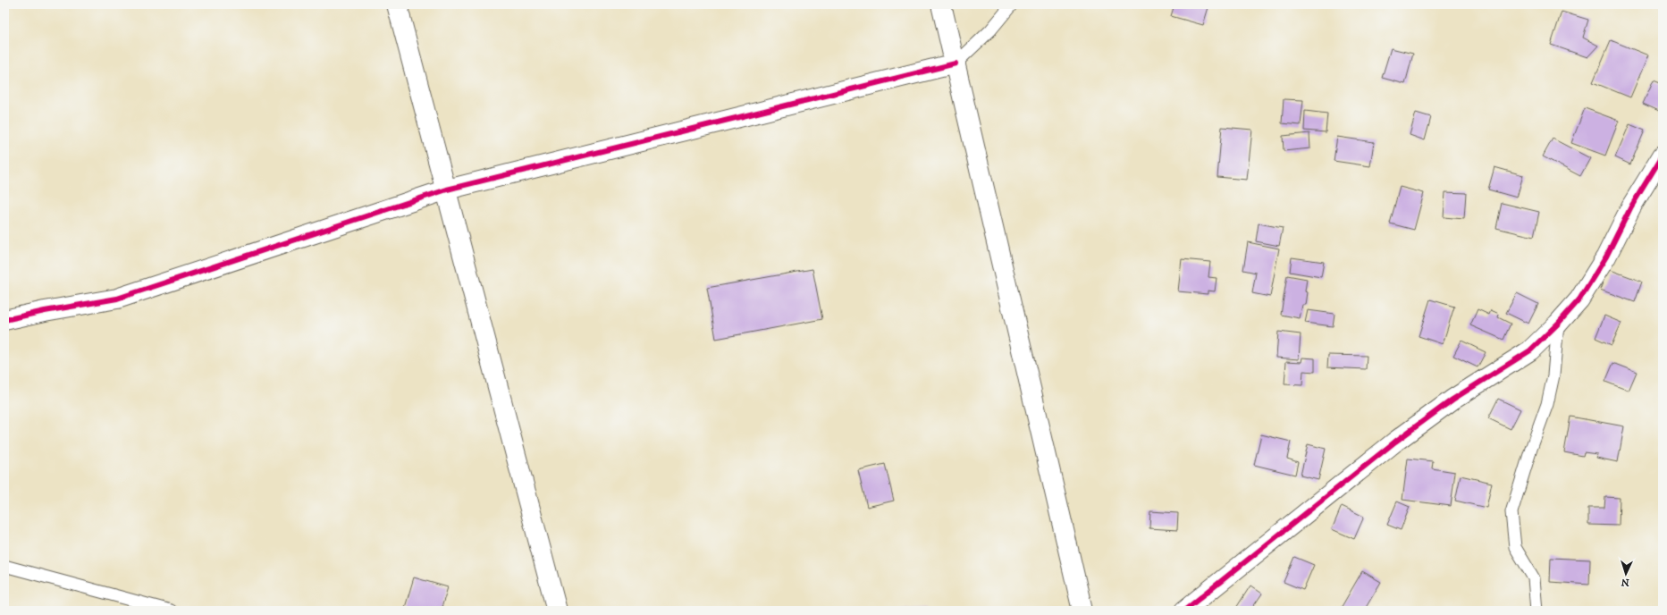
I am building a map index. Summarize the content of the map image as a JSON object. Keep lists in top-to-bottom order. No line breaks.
{"north":"bottom"}
